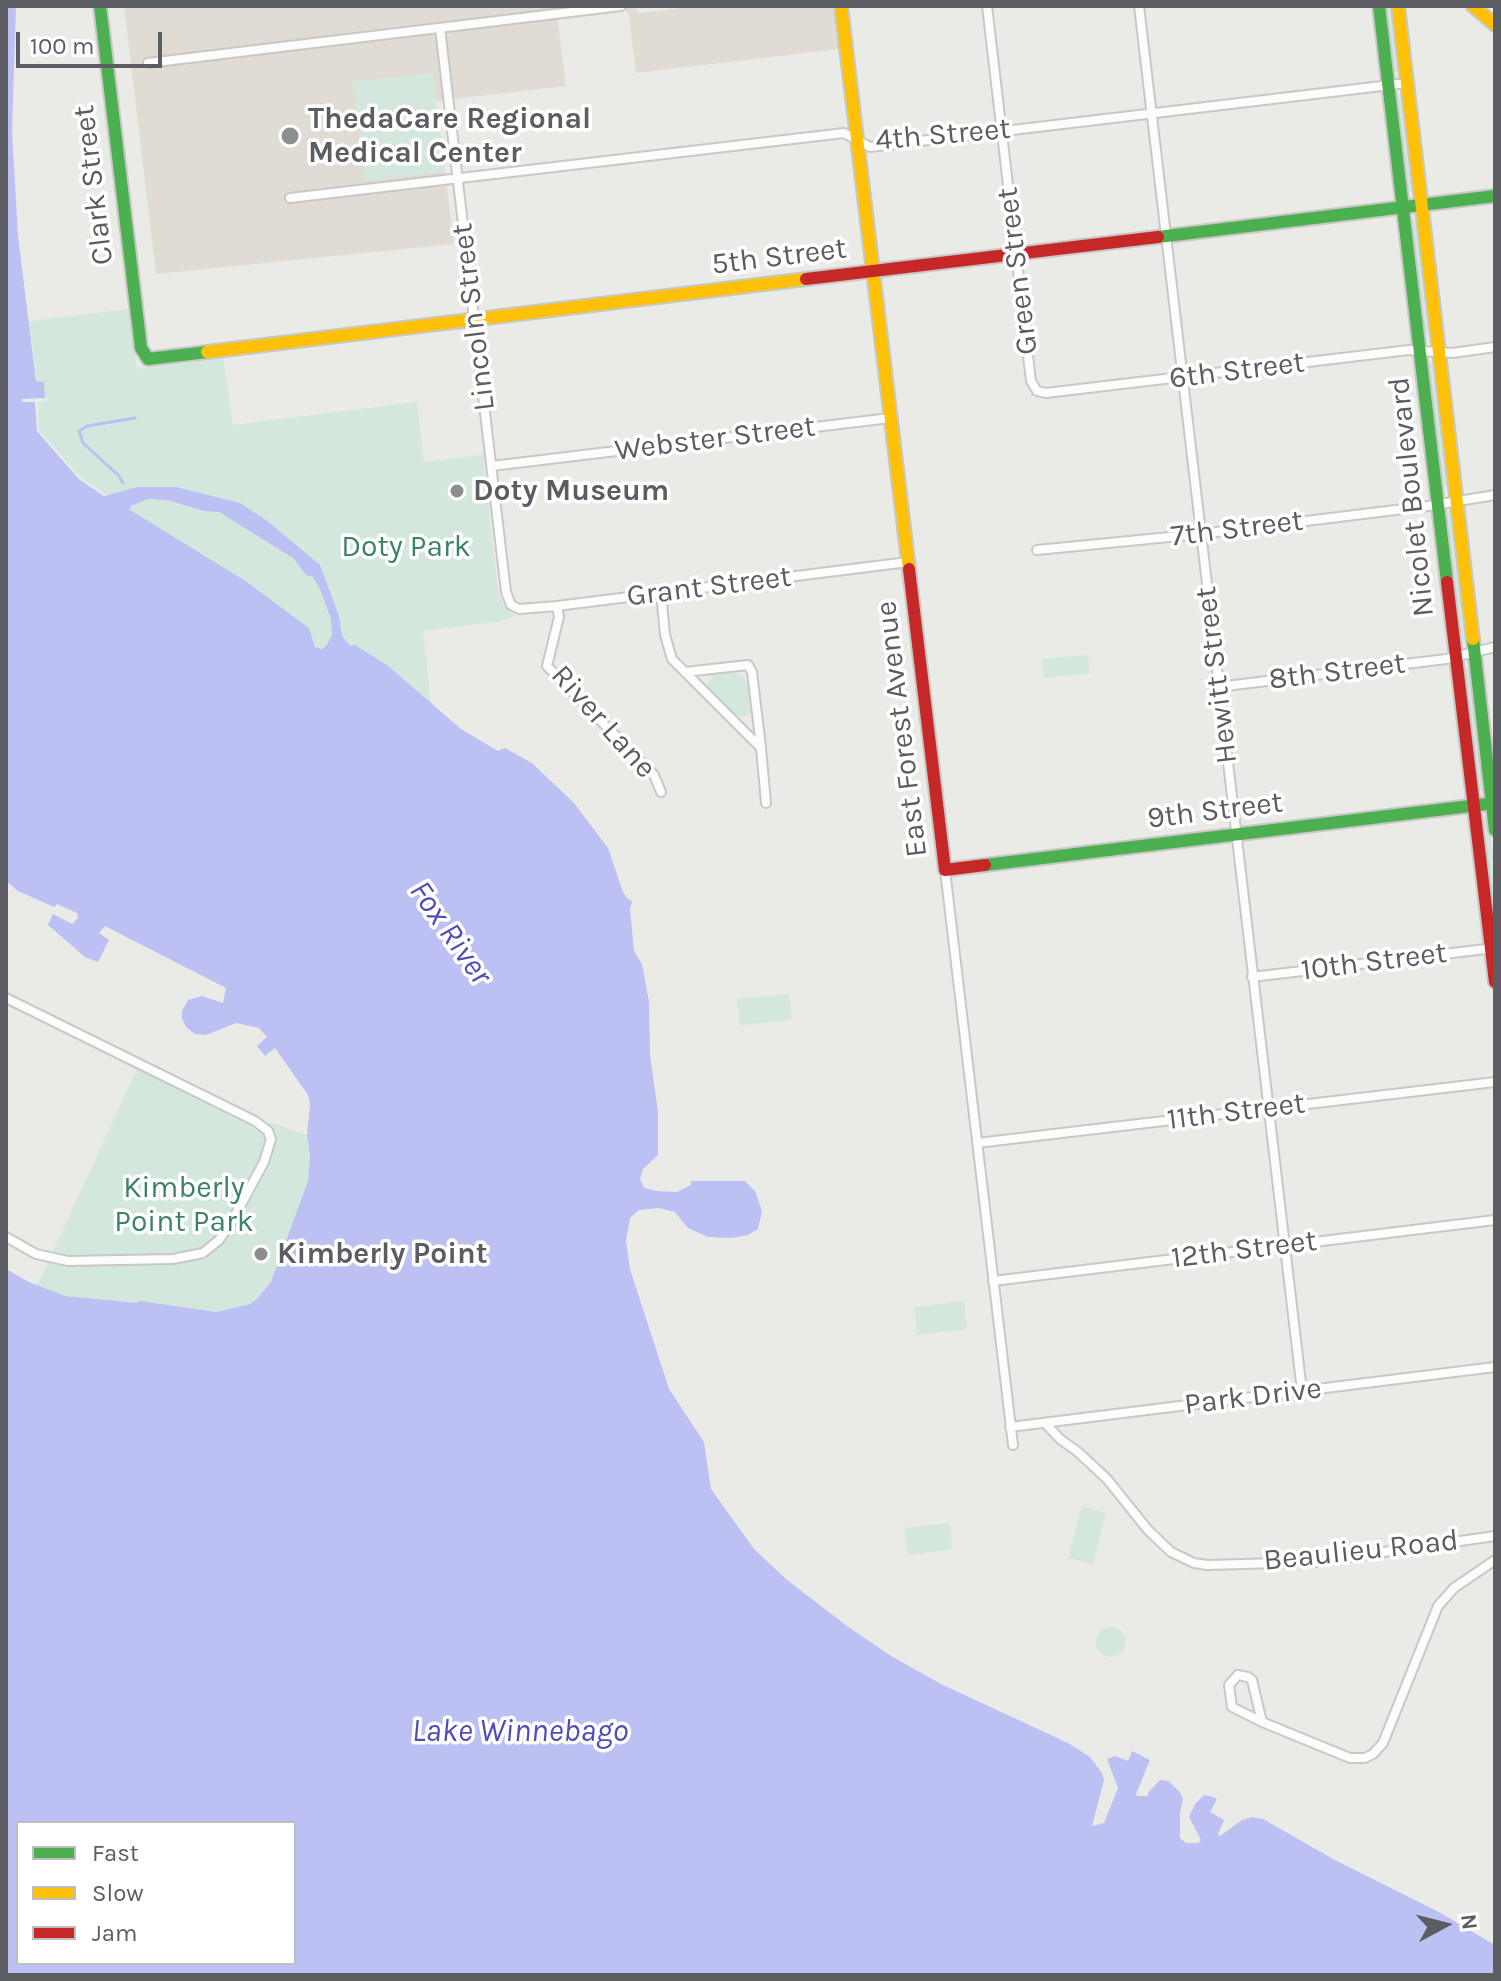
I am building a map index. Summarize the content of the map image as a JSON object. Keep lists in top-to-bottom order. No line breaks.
{"streets":{"street":["4th Street","Clark Street","5th Street","Green Street","Lincoln Street","6th Street","Webster Street","Nicolet Boulevard","7th Street","Grant Street","8th Street","Hewitt Street","River Lane","East Forest Avenue","9th Street","10th Street","11th Street","12th Street","Park Drive","Beaulieu Road"]},"crossings":[["4th Street","Green Street"],["4th Street","Lincoln Street"],["4th Street","Nicolet Boulevard"],["4th Street","Hewitt Street"],["4th Street","East Forest Avenue"],["Clark Street","5th Street"],["5th Street","Green Street"],["5th Street","Lincoln Street"],["5th Street","Nicolet Boulevard"],["5th Street","Hewitt Street"],["5th Street","East Forest Avenue"],["Green Street","6th Street"],["Lincoln Street","Webster Street"],["Lincoln Street","Grant Street"],["6th Street","Nicolet Boulevard"],["6th Street","Hewitt Street"],["Webster Street","East Forest Avenue"],["Nicolet Boulevard","7th Street"],["Nicolet Boulevard","8th Street"],["Nicolet Boulevard","9th Street"],["Nicolet Boulevard","10th Street"],["7th Street","Hewitt Street"],["Grant Street","River Lane"],["Grant Street","East Forest Avenue"],["8th Street","Hewitt Street"],["Hewitt Street","9th Street"],["Hewitt Street","10th Street"],["Hewitt Street","11th Street"],["Hewitt Street","12th Street"],["Hewitt Street","Park Drive"],["East Forest Avenue","9th Street"],["East Forest Avenue","11th Street"],["East Forest Avenue","12th Street"],["East Forest Avenue","Park Drive"],["Park Drive","Beaulieu Road"]],"water":["Fox River","Lake Winnebago"],"parks":["Doty Park","Kimberly Point Park"],"places":["ThedaCare Regional Medical Center","Doty Museum","Kimberly Point"],"legend":["Fast","Slow","Jam"],"scale_bar":"100 m","north":"right"}
